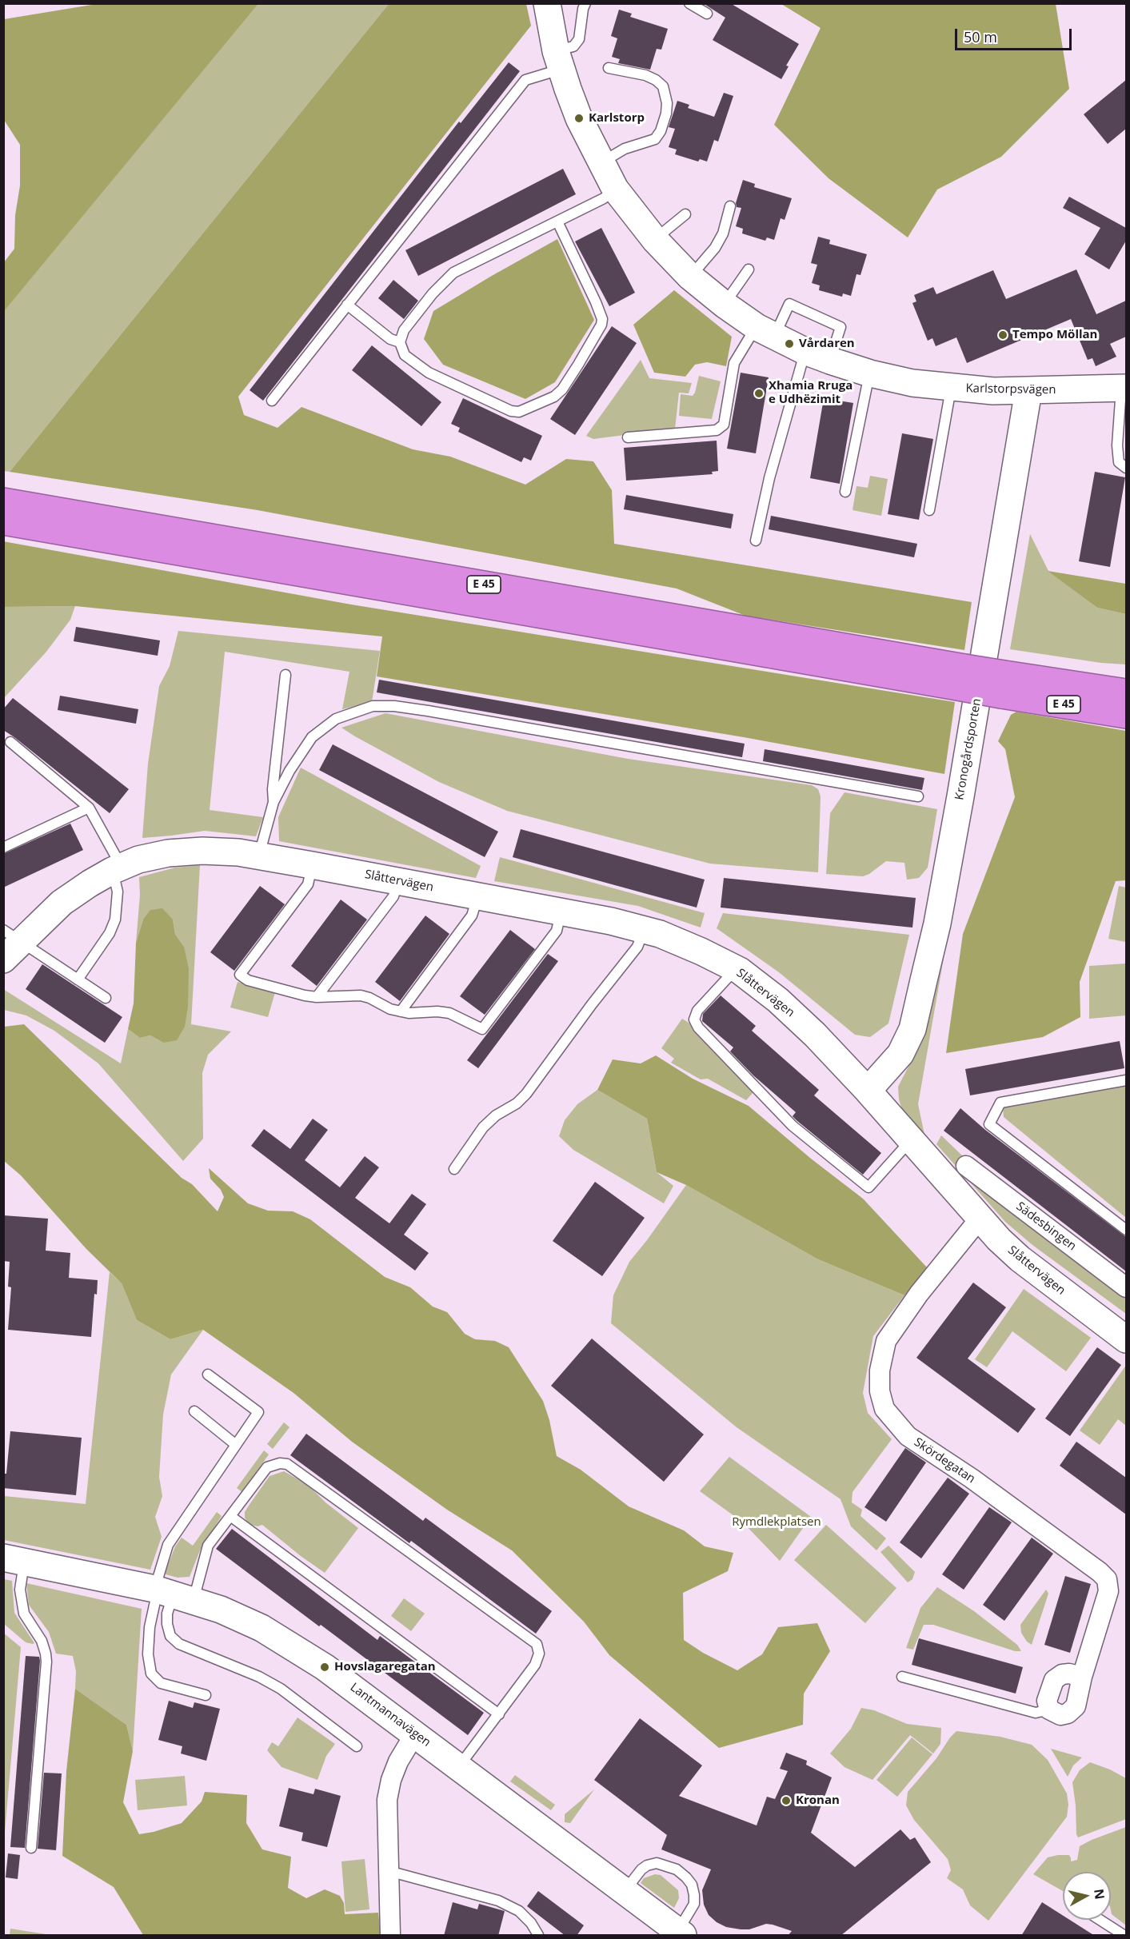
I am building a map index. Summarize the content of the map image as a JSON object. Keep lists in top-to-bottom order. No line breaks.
{"streets":{"highway":["E 45"],"street":["Karlstorpsvägen","Kronogårdsporten","Slåttervägen","Sädesbingen","Skördegatan","Lantmannavägen"]},"crossings":[["Karlstorpsvägen","Kronogårdsporten"],["Kronogårdsporten","Slåttervägen"],["Slåttervägen","Skördegatan"]],"parks":["Rymdlekplatsen"],"places":["Karlstorp","Tempo Möllan","Vårdaren","Xhamia Rruga e Udhëzimit","Hovslagaregatan","Kronan"],"scale_bar":"50 m","north":"right"}
